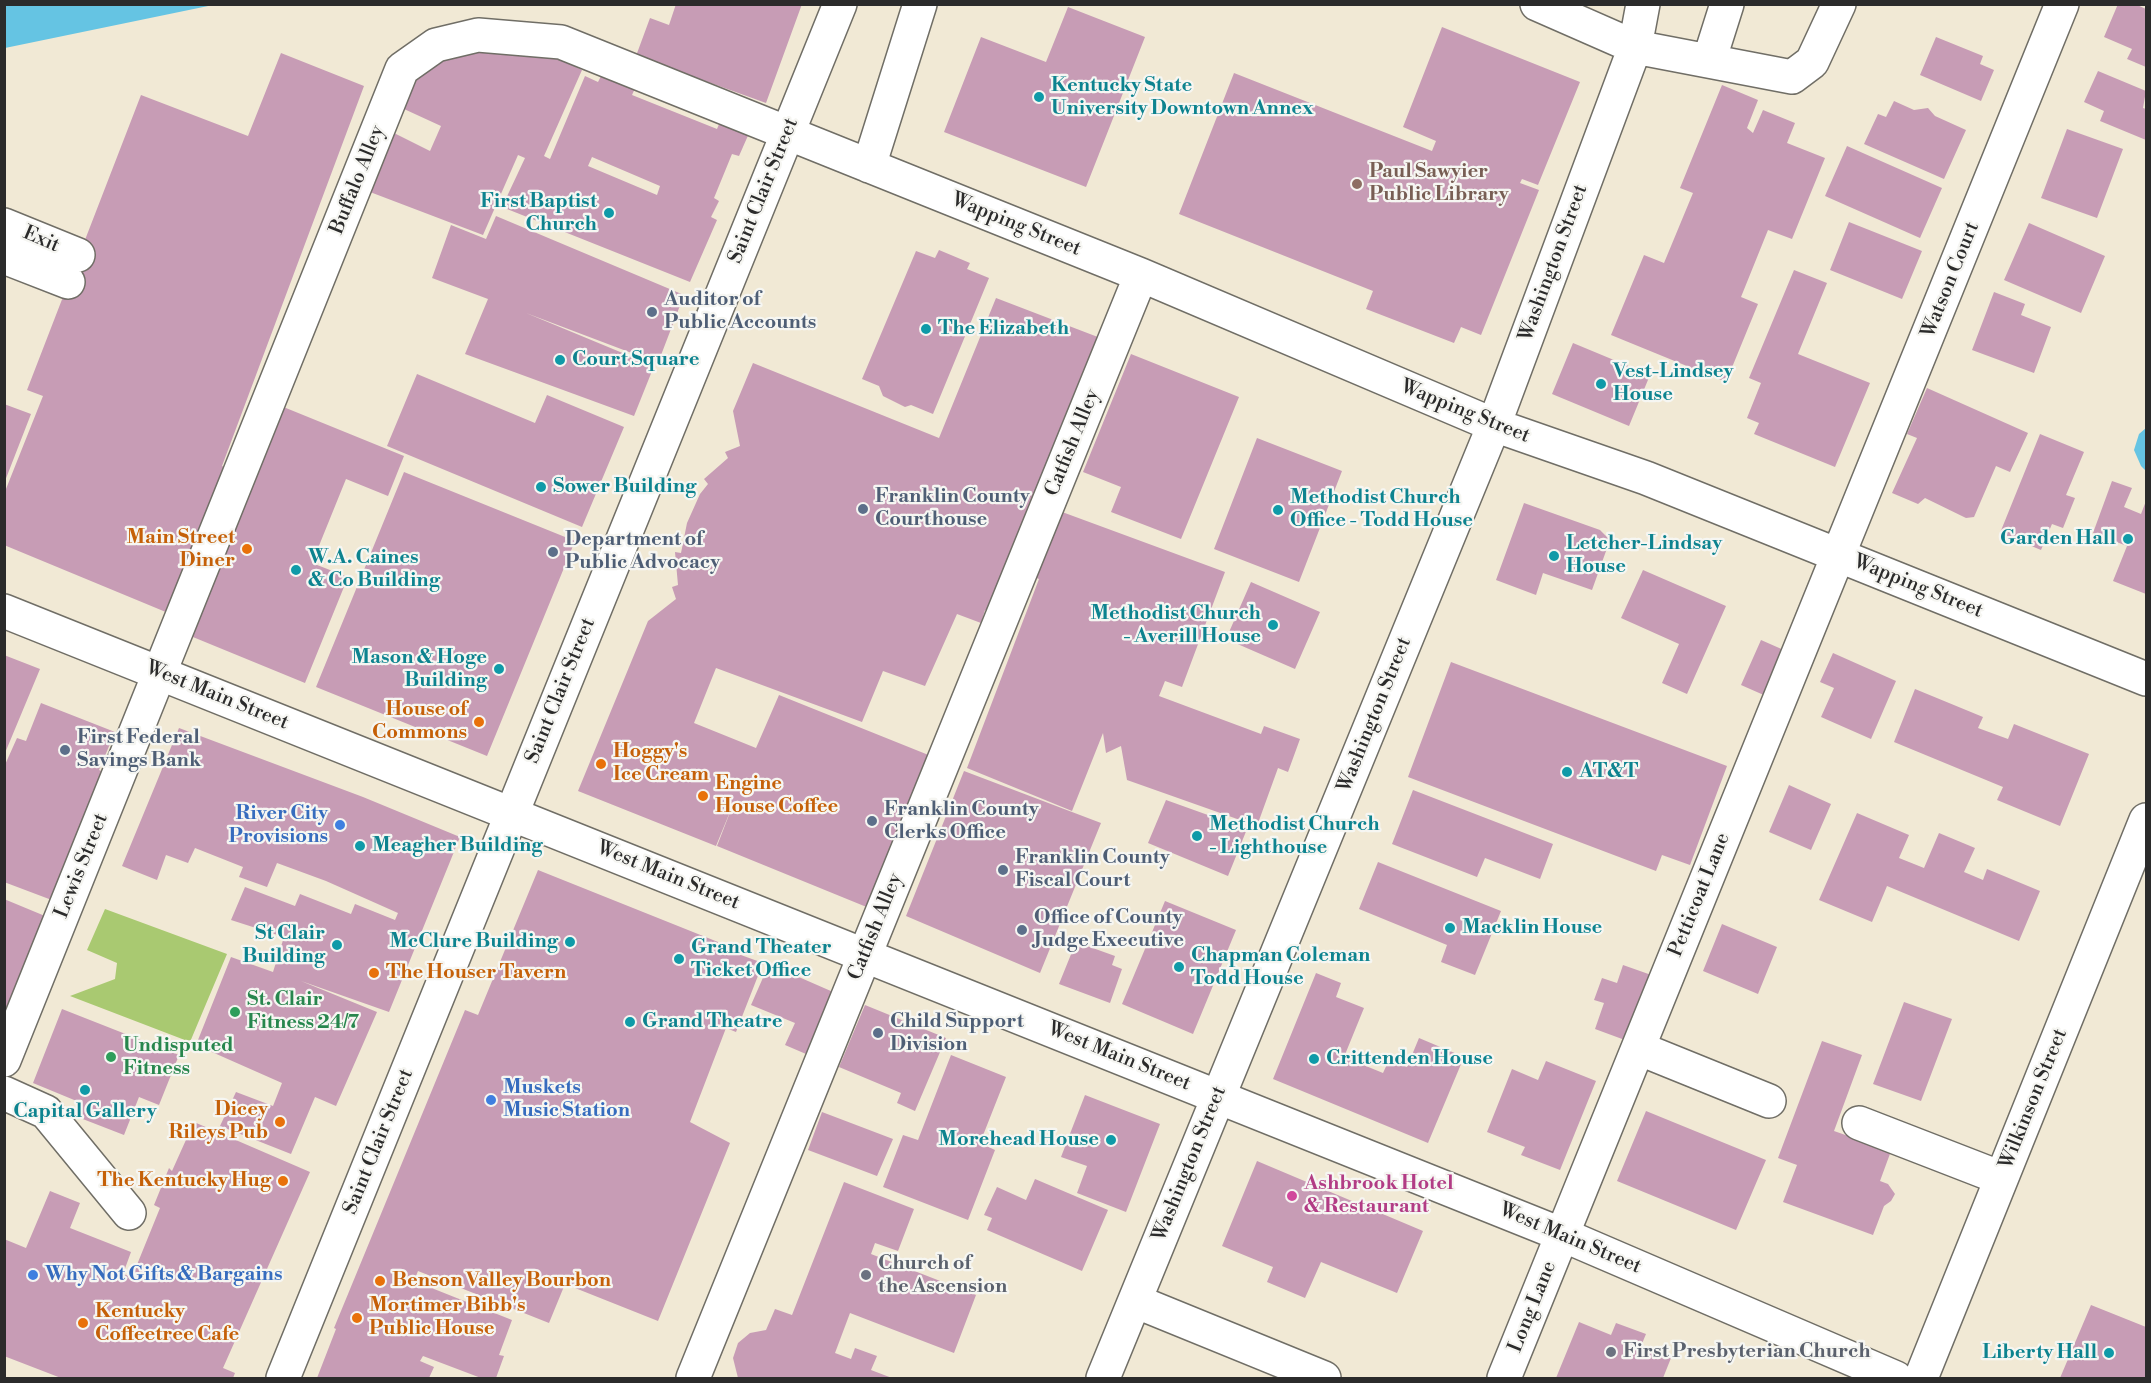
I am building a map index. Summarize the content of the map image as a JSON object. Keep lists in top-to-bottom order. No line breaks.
{"streets":{"street":["Buffalo Alley","Saint Clair Street","Wapping Street","Exit","Washington Street","Watson Court","Catfish Alley","West Main Street","Lewis Street","Petticoat Lane","Wilkinson Street","Long Lane"]},"crossings":[["Buffalo Alley","Saint Clair Street"],["Buffalo Alley","Wapping Street"],["Buffalo Alley","West Main Street"],["Buffalo Alley","Lewis Street"],["Saint Clair Street","Wapping Street"],["Saint Clair Street","West Main Street"],["Wapping Street","Washington Street"],["Wapping Street","Watson Court"],["Wapping Street","Catfish Alley"],["Wapping Street","Petticoat Lane"],["Washington Street","West Main Street"],["Watson Court","Petticoat Lane"],["Catfish Alley","West Main Street"],["West Main Street","Lewis Street"],["West Main Street","Petticoat Lane"],["West Main Street","Long Lane"],["Petticoat Lane","Long Lane"]],"places":["Kentucky State University Downtown Annex","Paul Sawyier Public Library","First Baptist Church","Auditor of Public Accounts","The Elizabeth","Court Square","Vest-Lindsey House","Sower Building","Franklin County Courthouse","Methodist Church Office - Todd House","Garden Hall","Main Street Diner","Department of Public Advocacy","Letcher-Lindsay House","W.A. Caines & Co Building","Methodist Church - Averill House","Mason & Hoge Building","House of Commons","First Federal Savings Bank","Hoggy's Ice Cream","AT&T","Engine House Coffee","Franklin County Clerks Office","River City Provisions","Methodist Church - Lighthouse","Meagher Building","Franklin County Fiscal Court","Macklin House","Office of County Judge Executive","McClure Building","St Clair Building","Grand Theater Ticket Office","Chapman Coleman Todd House","The Houser Tavern","St. Clair Fitness 24/7","Grand Theatre","Child Support Division","Undisputed Fitness","Crittenden House","Capital Gallery","Muskets Music Station","Dicey Rileys Pub","Morehead House","The Kentucky Hug","Ashbrook Hotel & Restaurant","Why Not Gifts & Bargains","Church of the Ascension","Benson Valley Bourbon","Mortimer Bibb's Public House","Kentucky Coffeetree Cafe","First Presbyterian Church","Liberty Hall"]}
